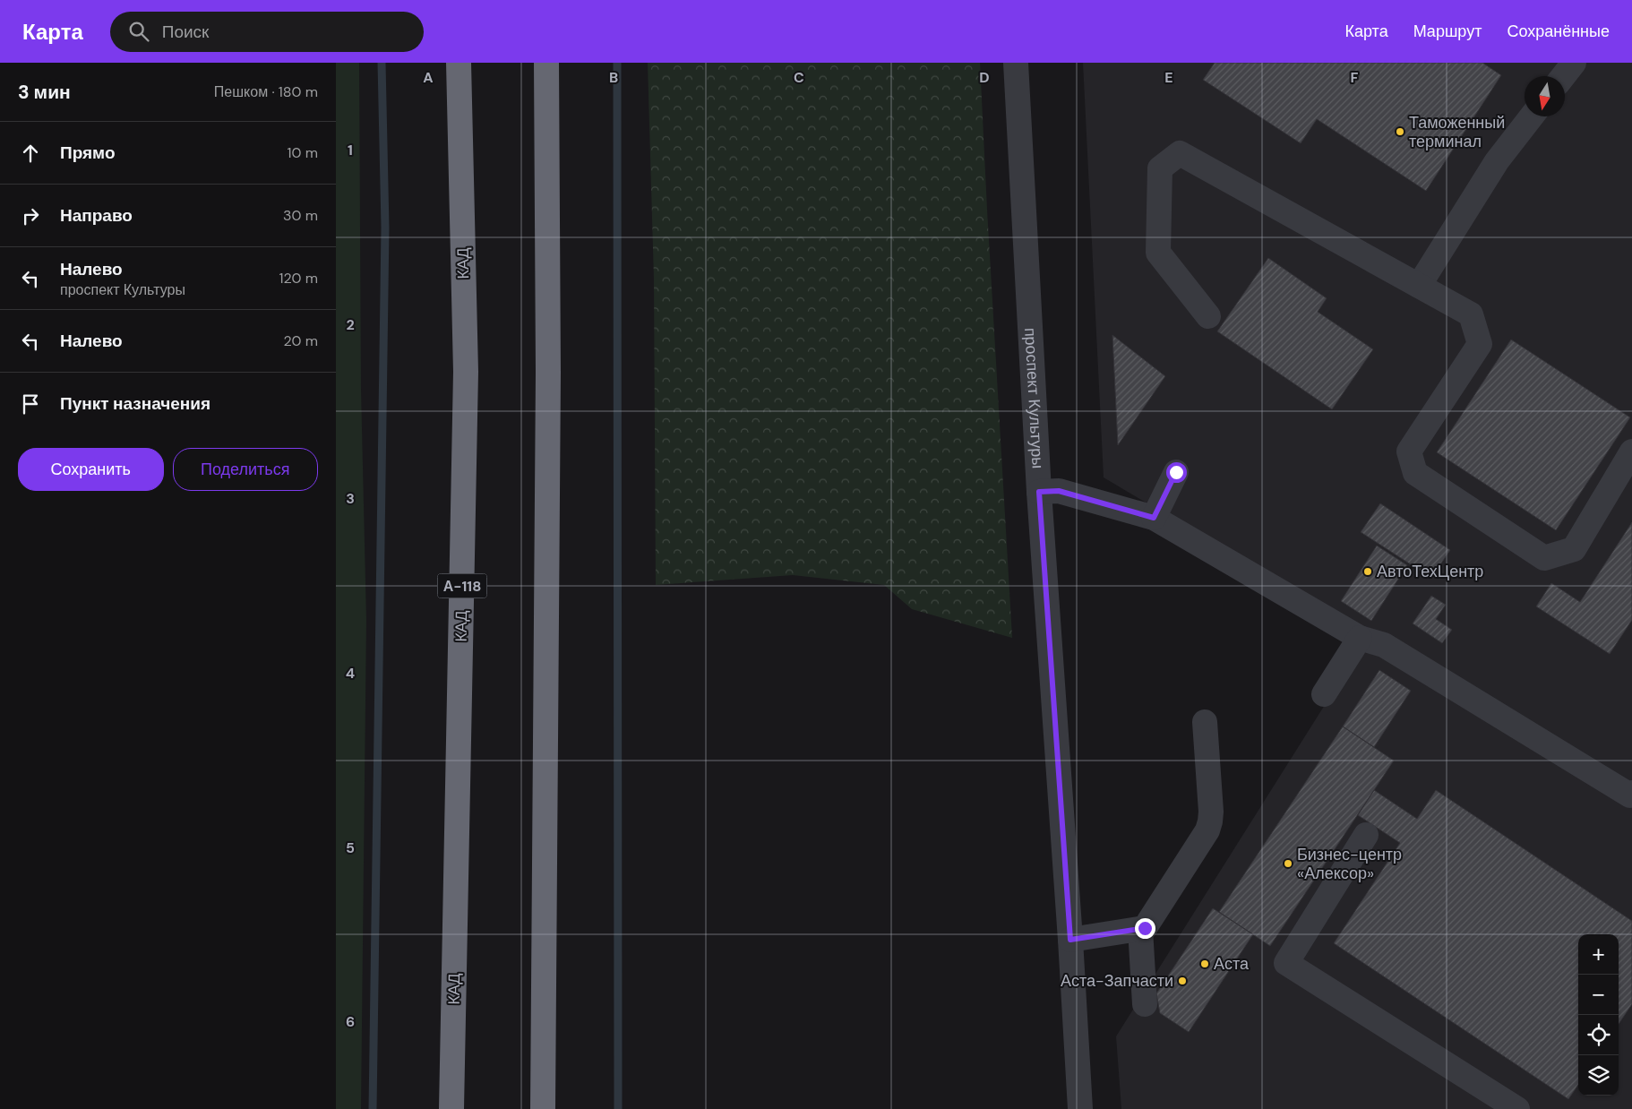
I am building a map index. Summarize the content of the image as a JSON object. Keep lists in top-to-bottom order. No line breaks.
{"streets":{"highway":["КАД","А-118"],"street":["проспект Культуры"]},"places":["Таможенный терминал","АвтоТехЦентр","Бизнес-центр «Алексор»","Аста","Аста-Запчасти"],"north":"bottom","page":{"header":"Карта","search":"Поиск","nav":["Карта","Маршрут","Сохранённые"],"heading":["3 мин","Пешком · 180 m"],"list":[["Прямо","10 m"],["Направо","30 m"],["Налево","проспект Культуры","120 m"],["Налево","20 m"],"Пункт назначения"],"buttons":["Сохранить","Поделиться"],"map_buttons":["+","−"]},"grid":{"columns":["A","B","C","D","E","F"],"rows":["1","2","3","4","5","6"]}}
